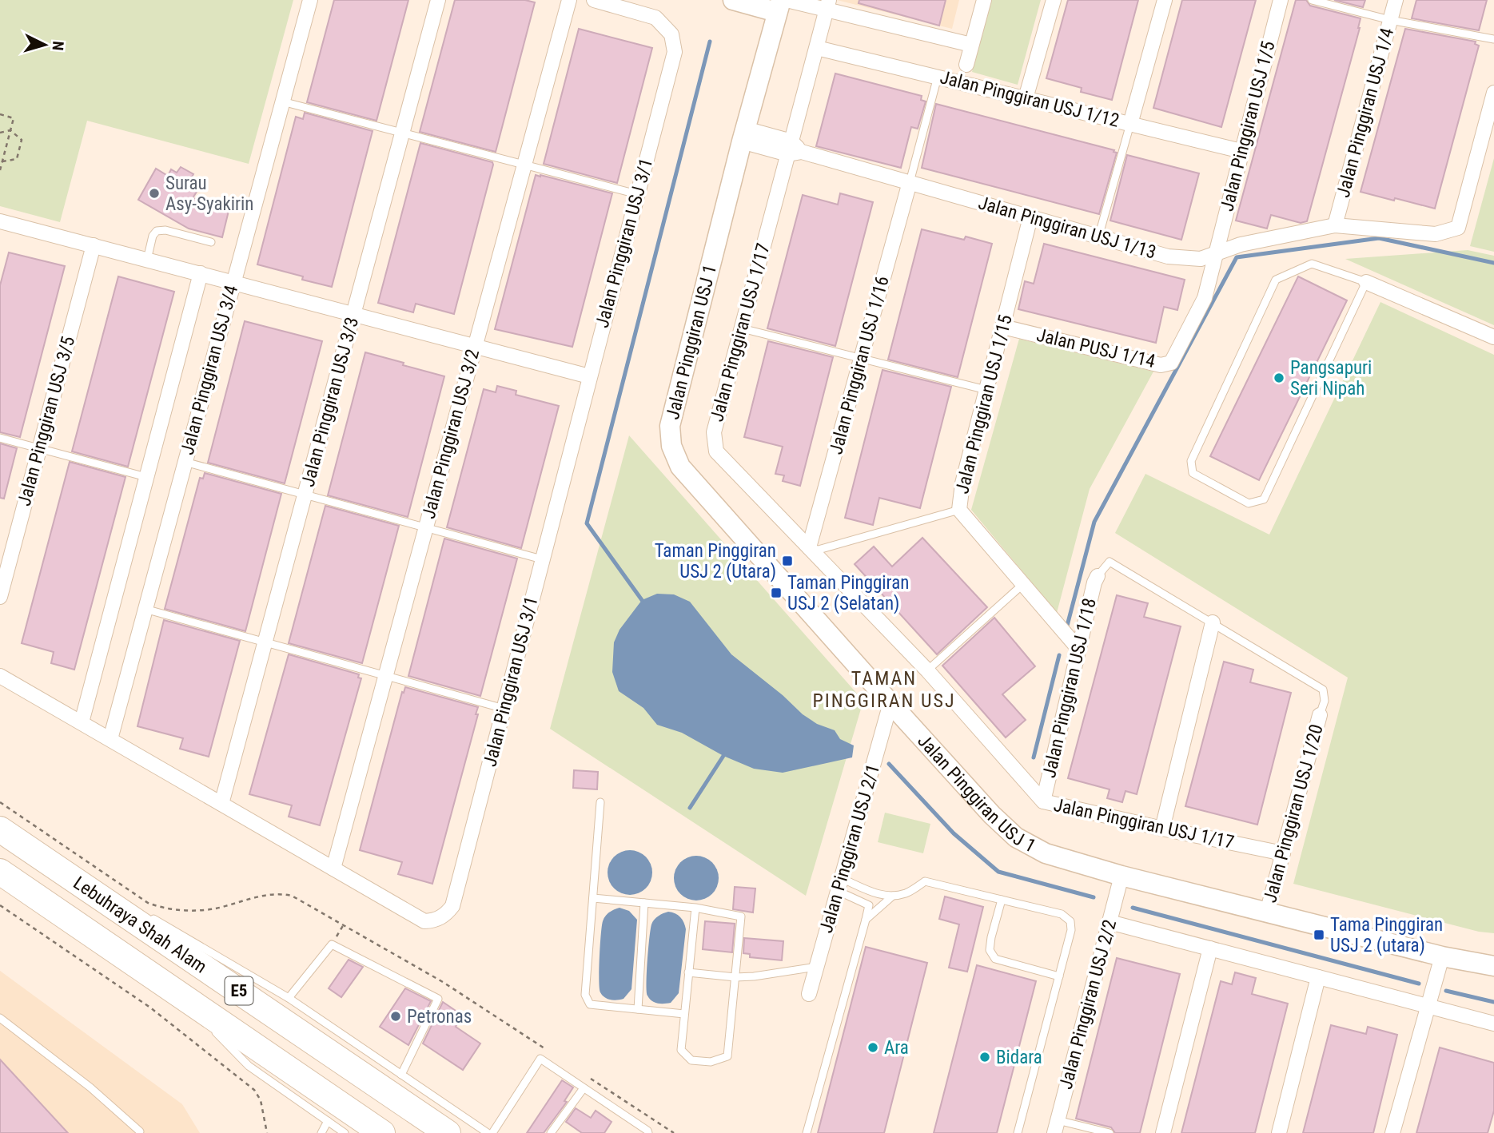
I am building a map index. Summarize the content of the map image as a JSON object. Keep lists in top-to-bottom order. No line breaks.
{"streets":{"highway":["Lebuhraya Shah Alam","E5"],"street":["Jalan Pinggiran USJ 1/12","Jalan Pinggiran USJ 1/4","Jalan Pinggiran USJ 1/5","Jalan Pinggiran USJ 1/13","Jalan Pinggiran USJ 3/1","Jalan Pinggiran USJ 1/17","Jalan Pinggiran USJ 1","Jalan PUSJ 1/14","Jalan Pinggiran USJ 1/16","Jalan Pinggiran USJ 3/4","Jalan Pinggiran USJ 3/3","Jalan Pinggiran USJ 1/15","Jalan Pinggiran USJ 3/5","Jalan Pinggiran USJ 3/2","Jalan Pinggiran USJ 1/18","Jalan Pinggiran USJ 1/20","Jalan Pinggiran USJ 2/1","Jalan Pinggiran USJ 2/2"]},"crossings":[["Jalan Pinggiran USJ 1/12","Jalan Pinggiran USJ 1/5"],["Jalan Pinggiran USJ 1/12","Jalan Pinggiran USJ 1/17"],["Jalan Pinggiran USJ 1/4","Jalan Pinggiran USJ 1/13"],["Jalan Pinggiran USJ 1/5","Jalan Pinggiran USJ 1/13"],["Jalan Pinggiran USJ 1/5","Jalan PUSJ 1/14"],["Jalan Pinggiran USJ 1/13","Jalan Pinggiran USJ 1/17"],["Jalan Pinggiran USJ 1/13","Jalan Pinggiran USJ 1"],["Jalan Pinggiran USJ 1/13","Jalan PUSJ 1/14"],["Jalan Pinggiran USJ 1/13","Jalan Pinggiran USJ 1/16"],["Jalan Pinggiran USJ 1/13","Jalan Pinggiran USJ 1/15"],["Jalan Pinggiran USJ 3/1","Jalan Pinggiran USJ 3/4"],["Jalan Pinggiran USJ 3/1","Jalan Pinggiran USJ 3/3"],["Jalan Pinggiran USJ 3/1","Jalan Pinggiran USJ 3/2"],["Jalan Pinggiran USJ 1/17","Jalan Pinggiran USJ 1/16"],["Jalan Pinggiran USJ 1/17","Jalan Pinggiran USJ 1/18"],["Jalan Pinggiran USJ 1/17","Jalan Pinggiran USJ 1/20"],["Jalan Pinggiran USJ 1","Jalan Pinggiran USJ 1/20"],["Jalan Pinggiran USJ 1","Jalan Pinggiran USJ 2/1"],["Jalan Pinggiran USJ 1","Jalan Pinggiran USJ 2/2"],["Jalan PUSJ 1/14","Jalan Pinggiran USJ 1/15"],["Jalan Pinggiran USJ 1/15","Jalan Pinggiran USJ 1/18"]],"districts":["TAMAN PINGGIRAN USJ"],"places":{"other":["Surau Asy-Syakirin","Pangsapuri Seri Nipah","Petronas","Ara","Bidara"],"transit":["Taman Pinggiran USJ 2 (Utara)","Taman Pinggiran USJ 2 (Selatan)","Tama Pinggiran USJ 2 (utara)"]},"north":"right"}
